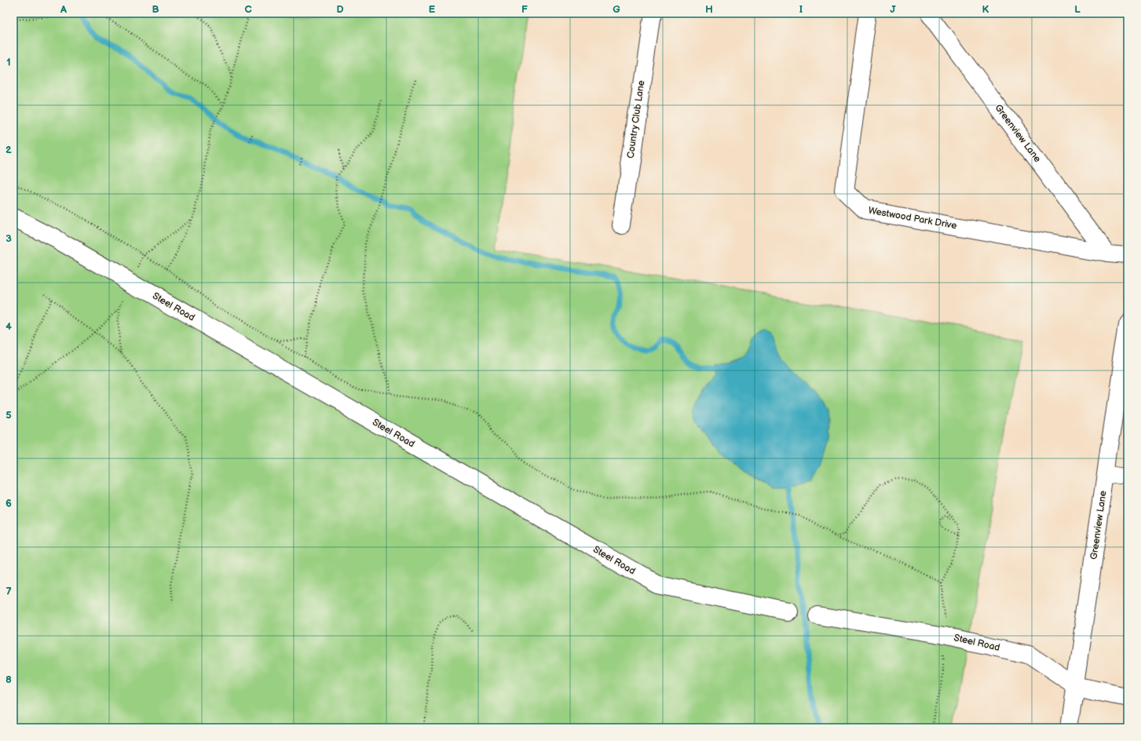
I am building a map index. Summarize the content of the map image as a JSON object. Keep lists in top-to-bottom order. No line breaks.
{"streets":{"street":["Country Club Lane","Greenview Lane","Westwood Park Drive","Steel Road"]},"crossings":[["Greenview Lane","Westwood Park Drive"],["Greenview Lane","Steel Road"]],"grid":{"columns":["A","B","C","D","E","F","G","H","I","J","K","L"],"rows":["1","2","3","4","5","6","7","8"]}}
